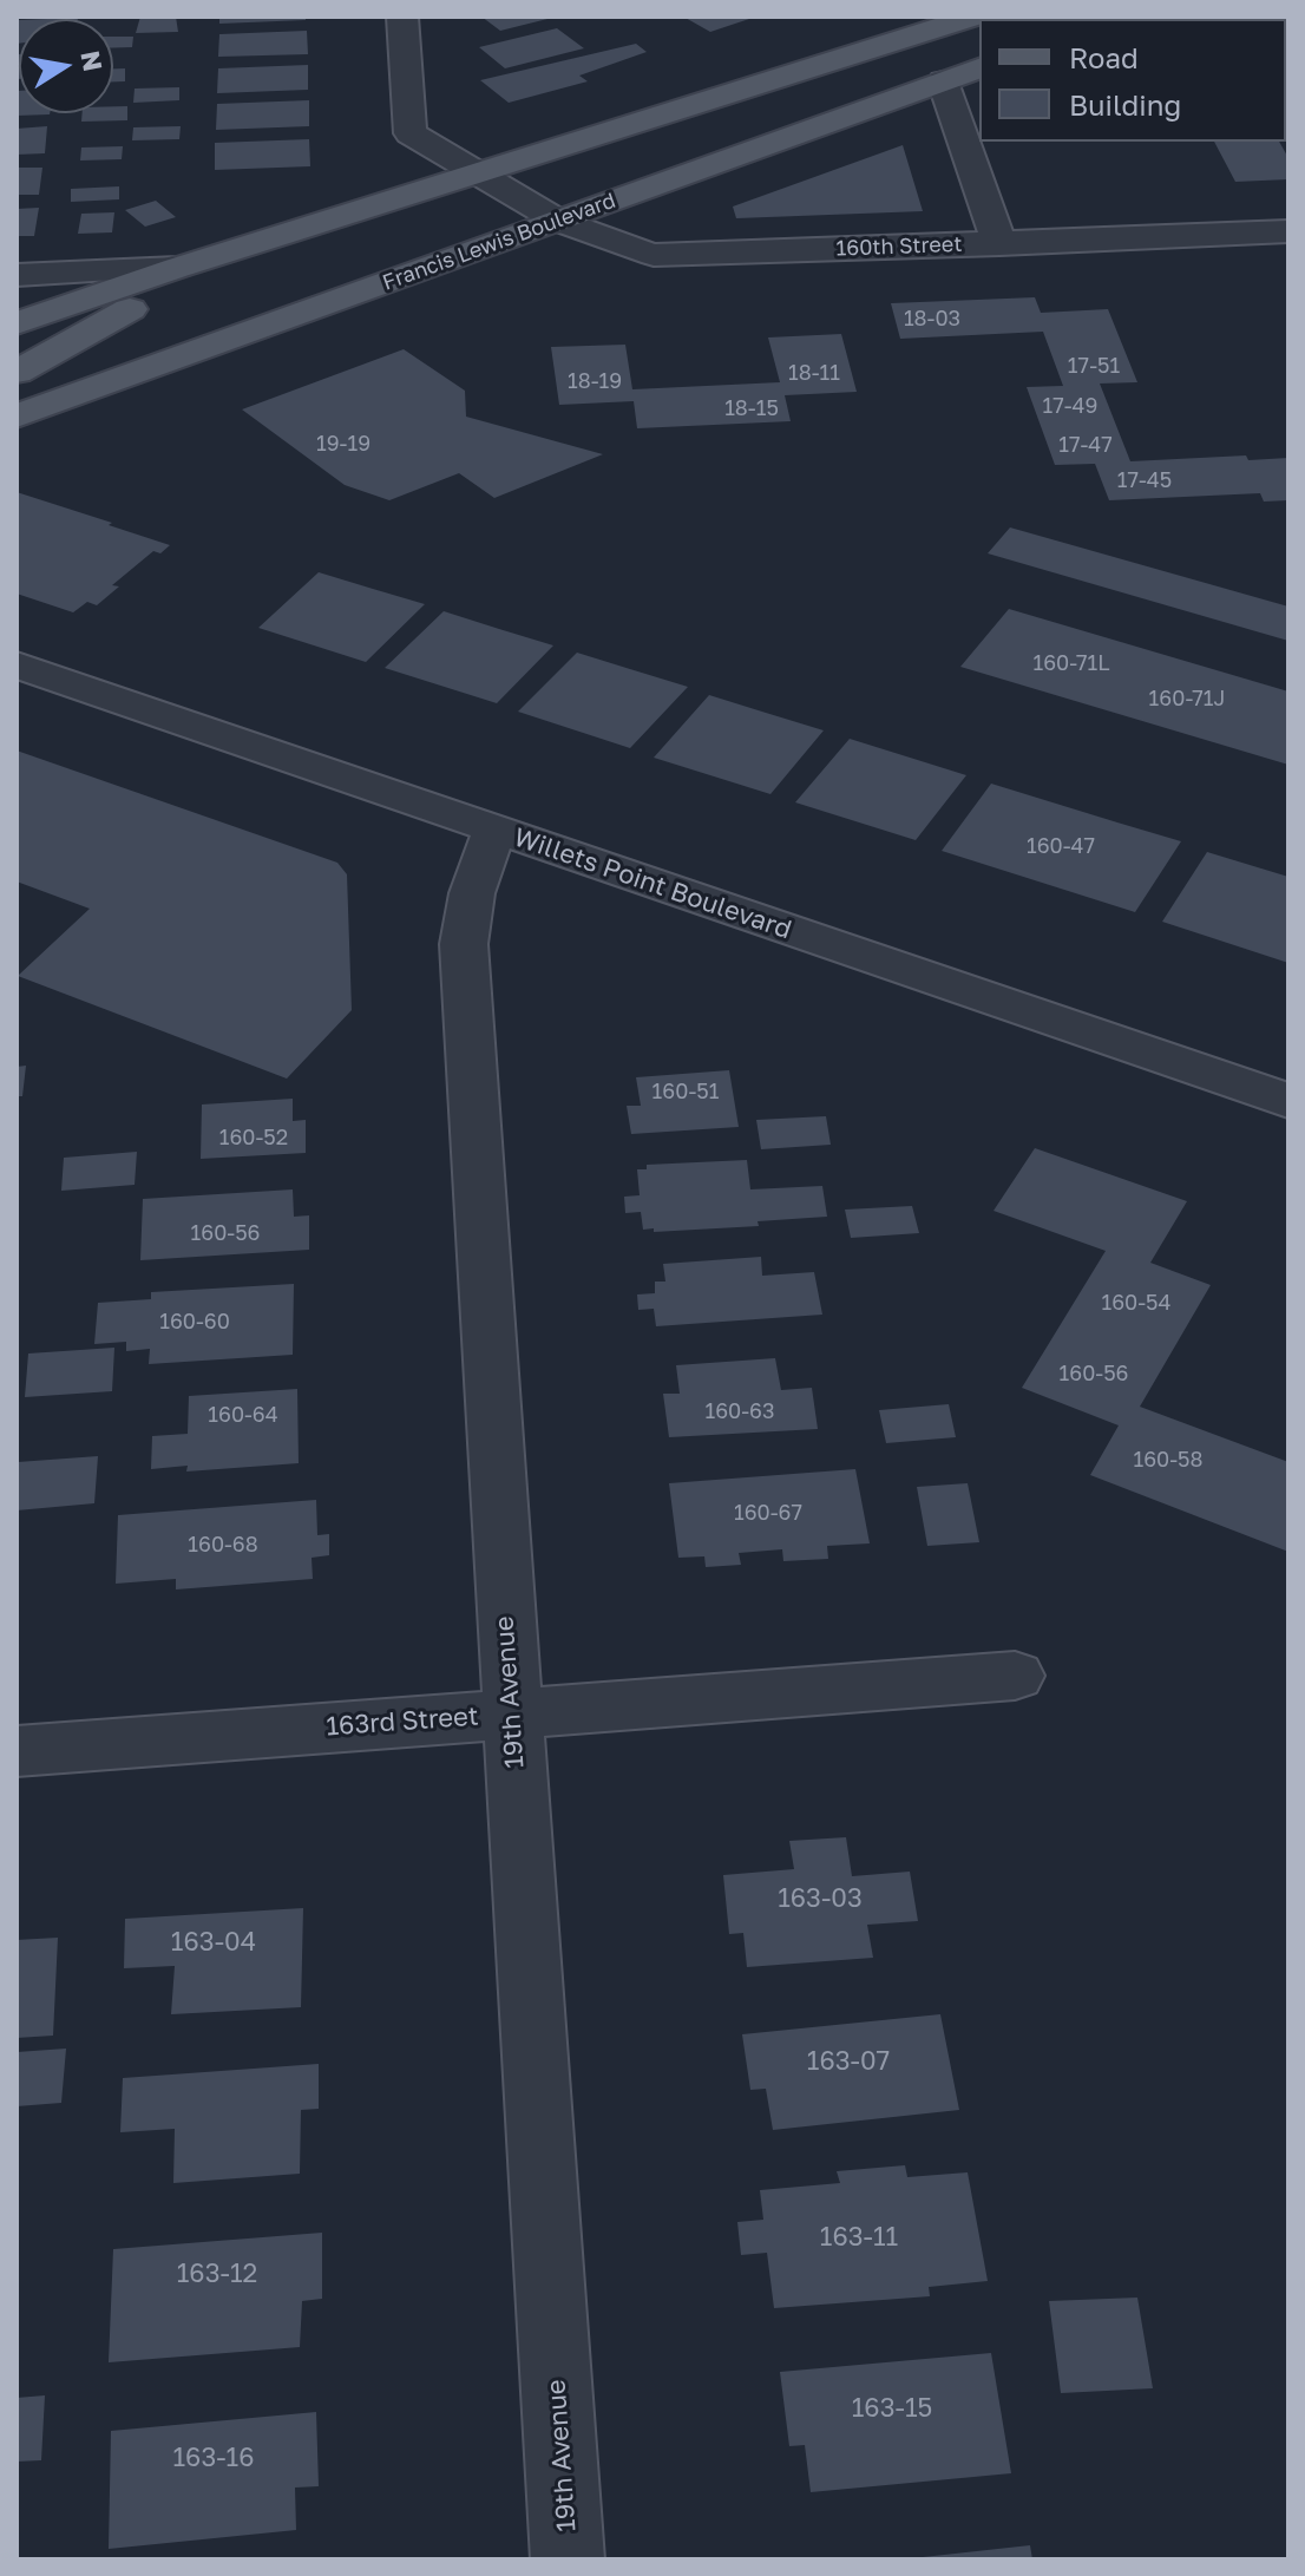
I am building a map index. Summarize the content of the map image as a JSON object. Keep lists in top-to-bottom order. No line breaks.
{"streets":{"main road":["Francis Lewis Boulevard"],"street":["160th Street","Willets Point Boulevard","19th Avenue","163rd Street"]},"crossings":[["Francis Lewis Boulevard","160th Street"],["Willets Point Boulevard","19th Avenue"],["19th Avenue","163rd Street"]],"house_numbers":["18-03","17-51","18-11","18-19","17-49","18-15","19-19","17-47","17-45","160-71L","160-71J","160-47","160-51","160-52","160-56","160-54","160-60","160-56","160-63","160-64","160-58","160-67","160-68","163-03","163-04","163-07","163-11","163-12","163-15","163-16"],"legend":["Road","Building"],"north":"right"}
